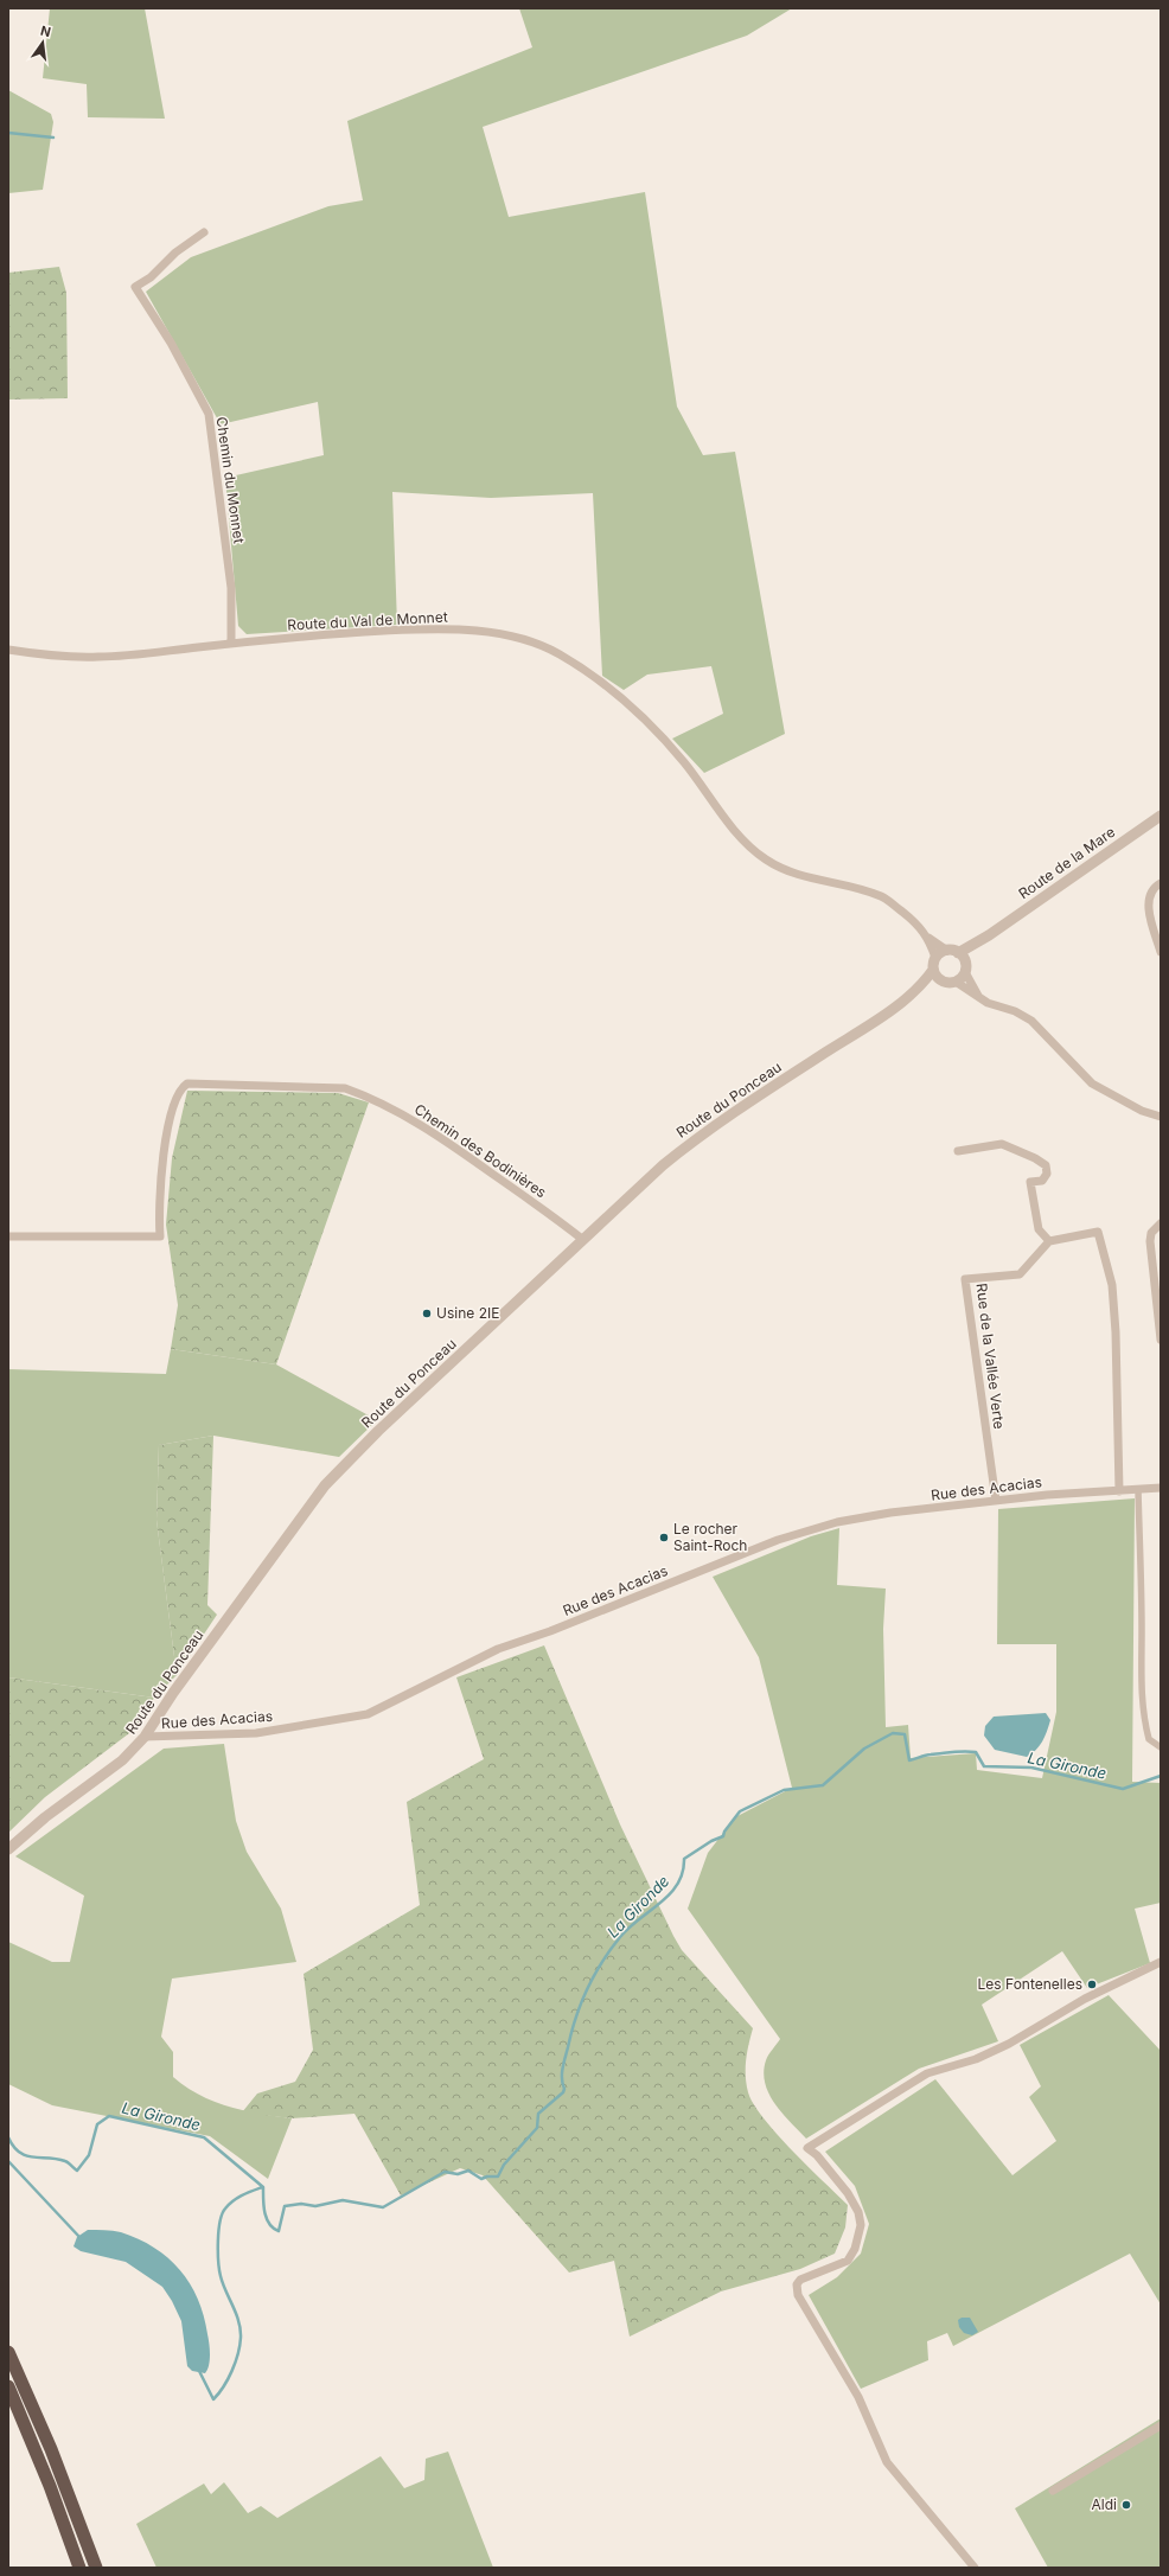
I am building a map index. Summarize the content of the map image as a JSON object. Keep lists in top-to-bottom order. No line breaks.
{"streets":{"street":["Chemin du Monnet","Route du Val de Monnet","Route de la Mare","Route du Ponceau","Chemin des Bodinières","Rue de la Vallée Verte","Rue des Acacias"]},"crossings":[["Chemin du Monnet","Route du Val de Monnet"],["Route du Val de Monnet","Route de la Mare"],["Route du Val de Monnet","Route du Ponceau"],["Route de la Mare","Route du Ponceau"],["Route du Ponceau","Chemin des Bodinières"],["Route du Ponceau","Rue des Acacias"],["Rue de la Vallée Verte","Rue des Acacias"]],"water":["La Gironde"],"places":["Usine 2IE","Le rocher Saint-Roch","Les Fontenelles","Aldi"],"north":"top"}
